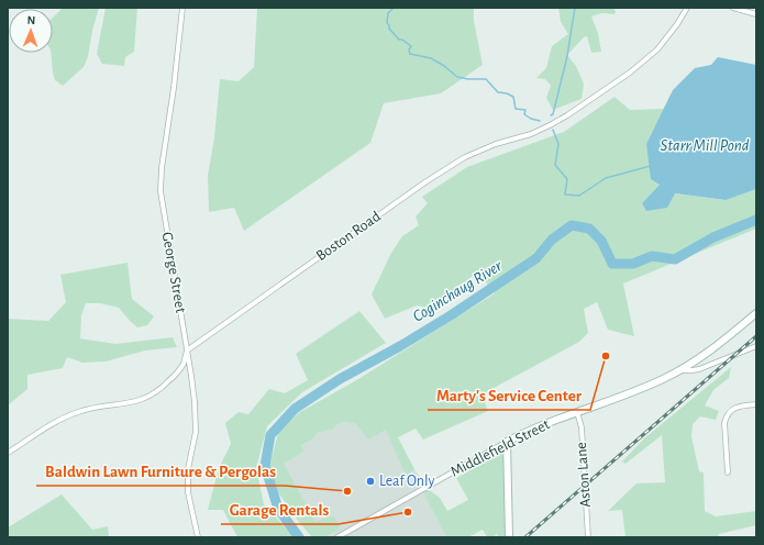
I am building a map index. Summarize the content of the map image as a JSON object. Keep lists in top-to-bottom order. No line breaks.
{"streets":{"main road":["Middlefield Street"],"street":["Boston Road","George Street","Aston Lane"]},"crossings":[["Boston Road","George Street"],["Middlefield Street","Aston Lane"]],"water":["Starr Mill Pond","Coginchaug River"],"places":["Marty's Service Center","Leaf Only","Baldwin Lawn Furniture & Pergolas","Garage Rentals"],"north":"top"}
